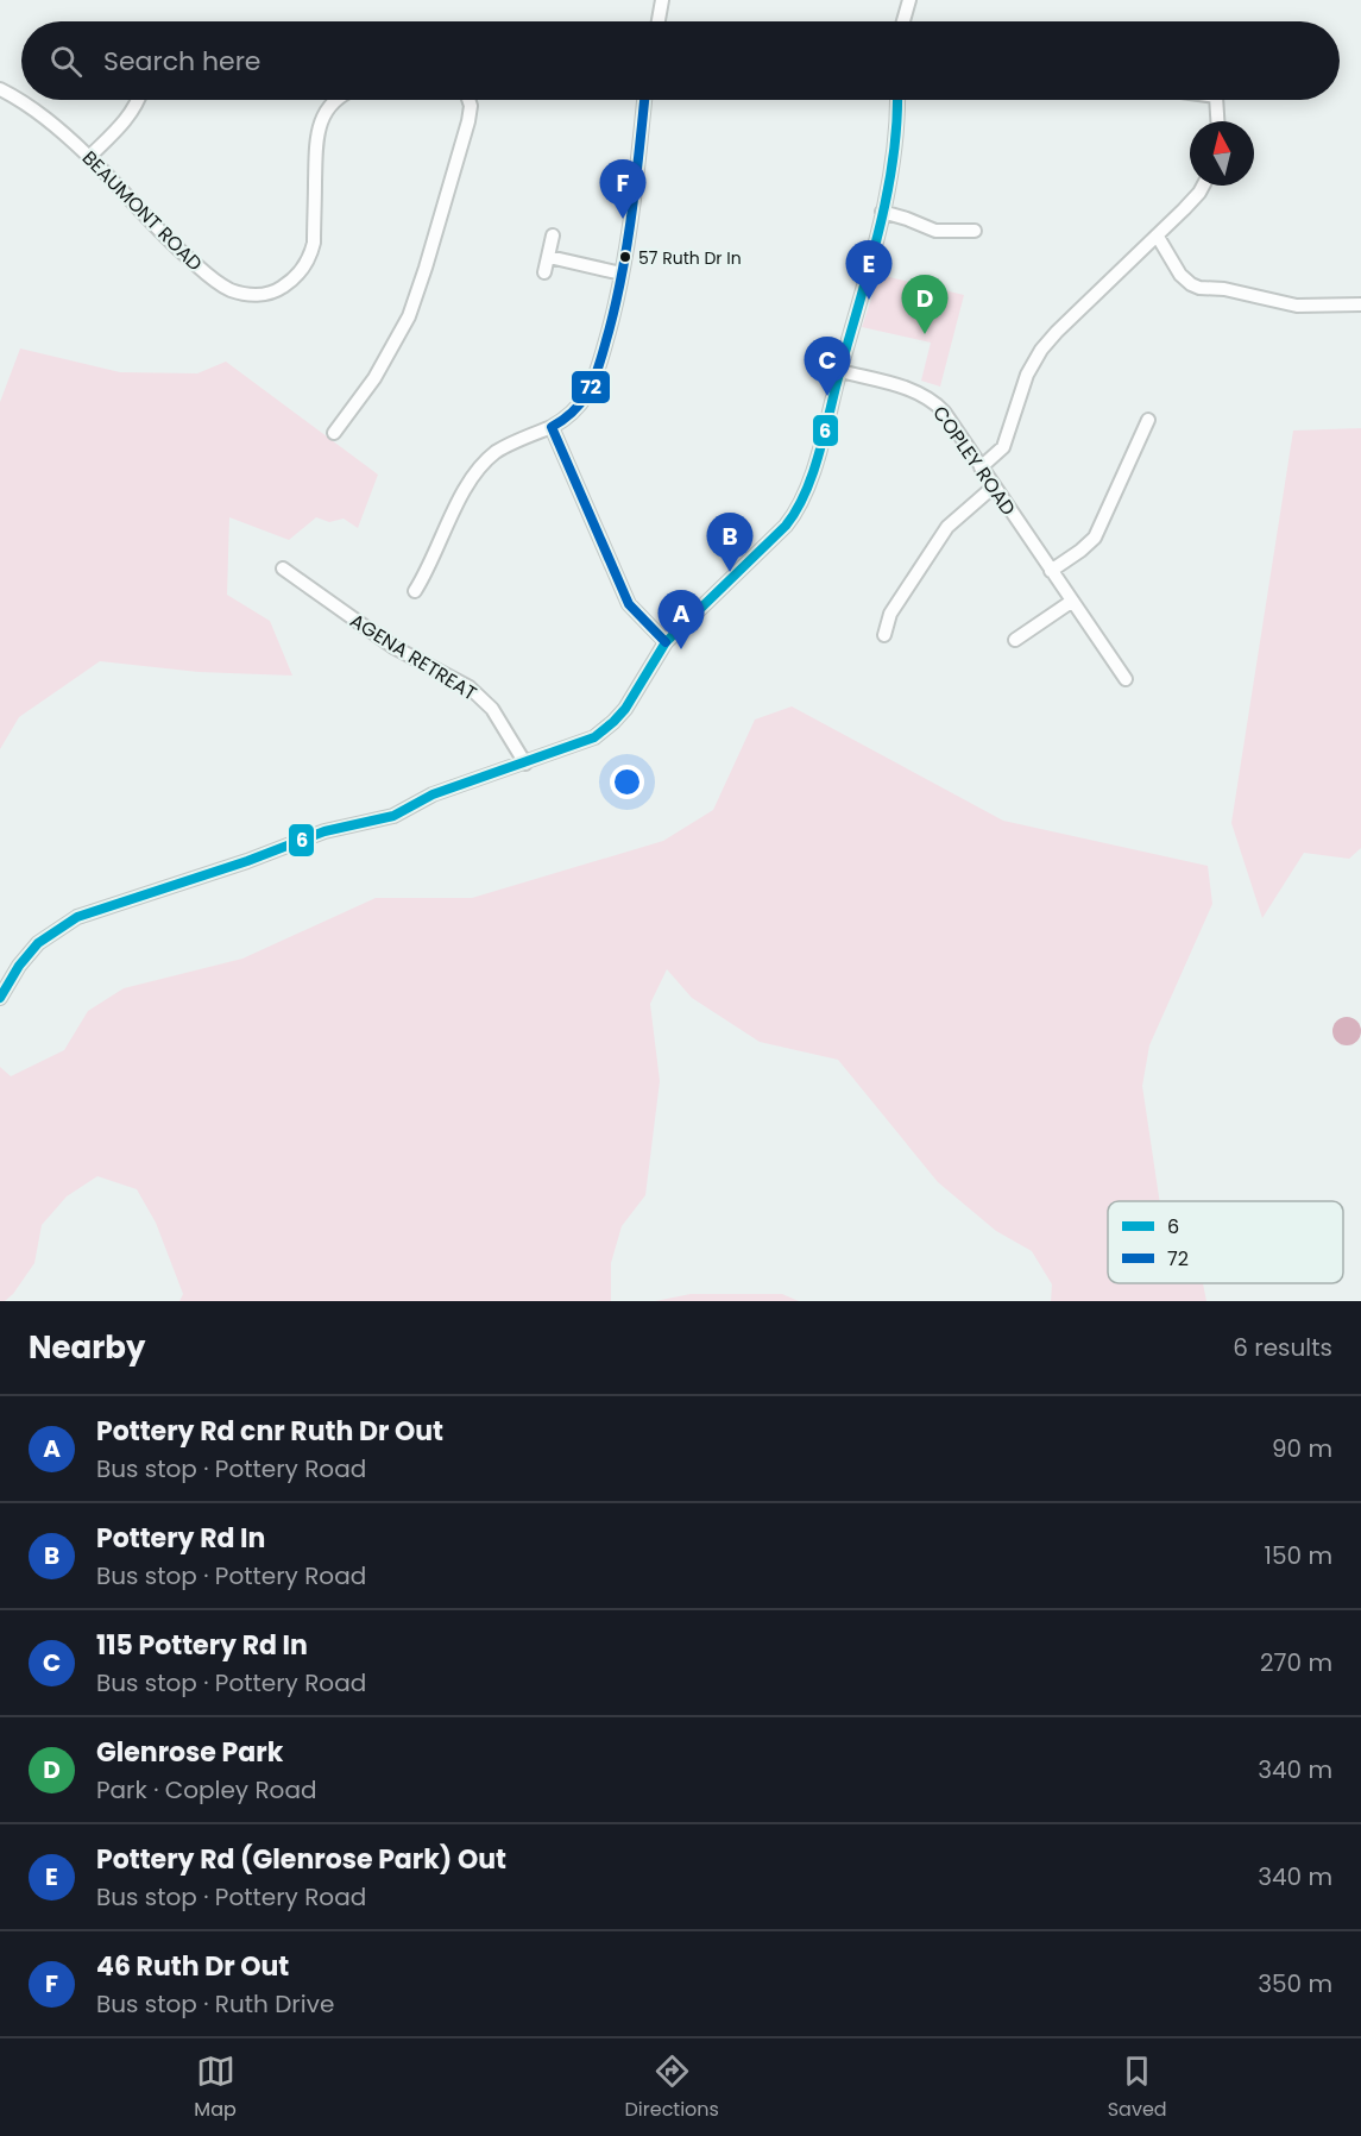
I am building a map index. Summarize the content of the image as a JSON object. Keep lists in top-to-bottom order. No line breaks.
{"streets":{"street":["BEAUMONT ROAD","COPLEY ROAD","AGENA RETREAT"]},"places":["57 Ruth Dr In"],"lines":["transit line 6","transit line 72"],"legend":["6","72"],"north":"top","page":{"search":"Search here","pins":["F","E","D","C","B","A"],"heading":["Nearby","6 results"],"list":[{"mark":"A","name":"Pottery Rd cnr Ruth Dr Out","note":"Bus stop · Pottery Road","value":"90 m"},{"mark":"B","name":"Pottery Rd In","note":"Bus stop · Pottery Road","value":"150 m"},{"mark":"C","name":"115 Pottery Rd In","note":"Bus stop · Pottery Road","value":"270 m"},{"mark":"D","name":"Glenrose Park","note":"Park · Copley Road","value":"340 m"},{"mark":"E","name":"Pottery Rd (Glenrose Park) Out","note":"Bus stop · Pottery Road","value":"340 m"},{"mark":"F","name":"46 Ruth Dr Out","note":"Bus stop · Ruth Drive","value":"350 m"}],"nav":["Map","Directions","Saved"]}}
